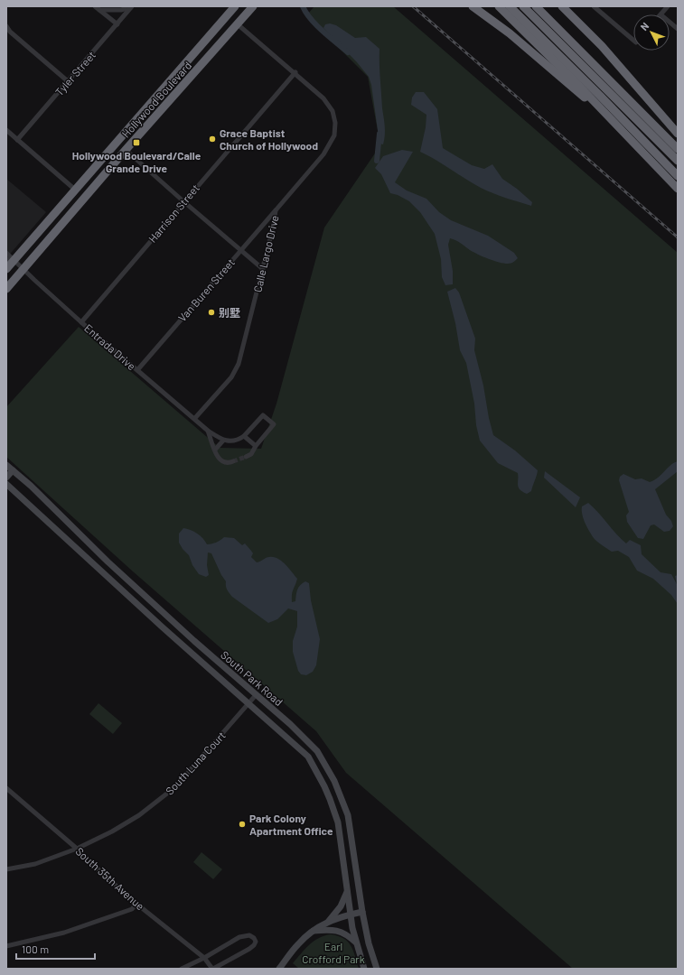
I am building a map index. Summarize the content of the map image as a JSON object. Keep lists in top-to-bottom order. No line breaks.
{"streets":{"highway":["Hollywood Boulevard"],"street":["Tyler Street","Harrison Street","Calle Largo Drive","Van Buren Street","Entrada Drive","South Park Road","South Luna Court","South 35th Avenue"]},"crossings":[["Hollywood Boulevard","Calle Largo Drive"],["Hollywood Boulevard","Entrada Drive"],["Harrison Street","Calle Largo Drive"],["Harrison Street","Entrada Drive"],["Calle Largo Drive","Van Buren Street"],["Calle Largo Drive","Entrada Drive"],["Van Buren Street","Entrada Drive"],["South Park Road","South Luna Court"],["South Luna Court","South 35th Avenue"]],"parks":["Earl Crofford Park"],"places":{"other":["Grace Baptist Church of Hollywood","别墅","Park Colony Apartment Office"],"transit":["Hollywood Boulevard/Calle Grande Drive"]},"scale_bar":"100 m","north":"top left"}
